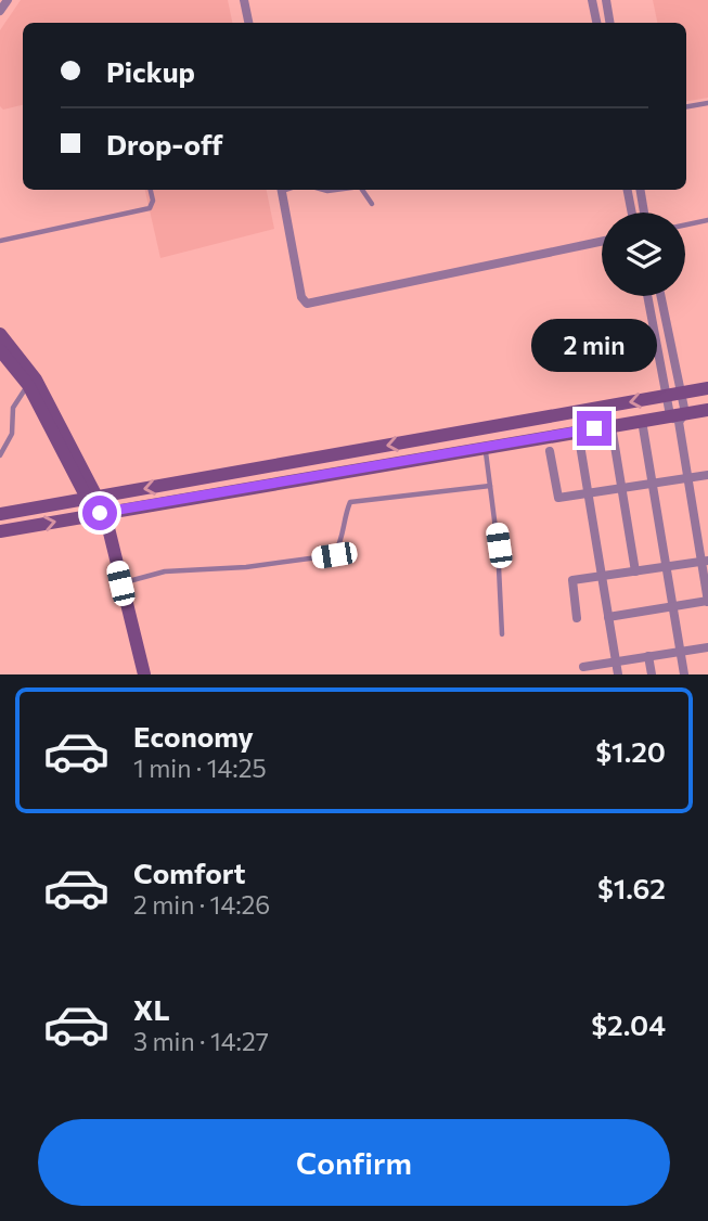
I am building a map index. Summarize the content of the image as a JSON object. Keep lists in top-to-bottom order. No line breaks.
{"page":{"banner":["Pickup","Drop-off"],"bubble":"2 min","list":[{"name":"Economy","note":"1 min · 14:25","value":"$1.20"},{"name":"Comfort","note":"2 min · 14:26","value":"$1.62"},{"name":"XL","note":"3 min · 14:27","value":"$2.04"}],"buttons":"Confirm"}}
